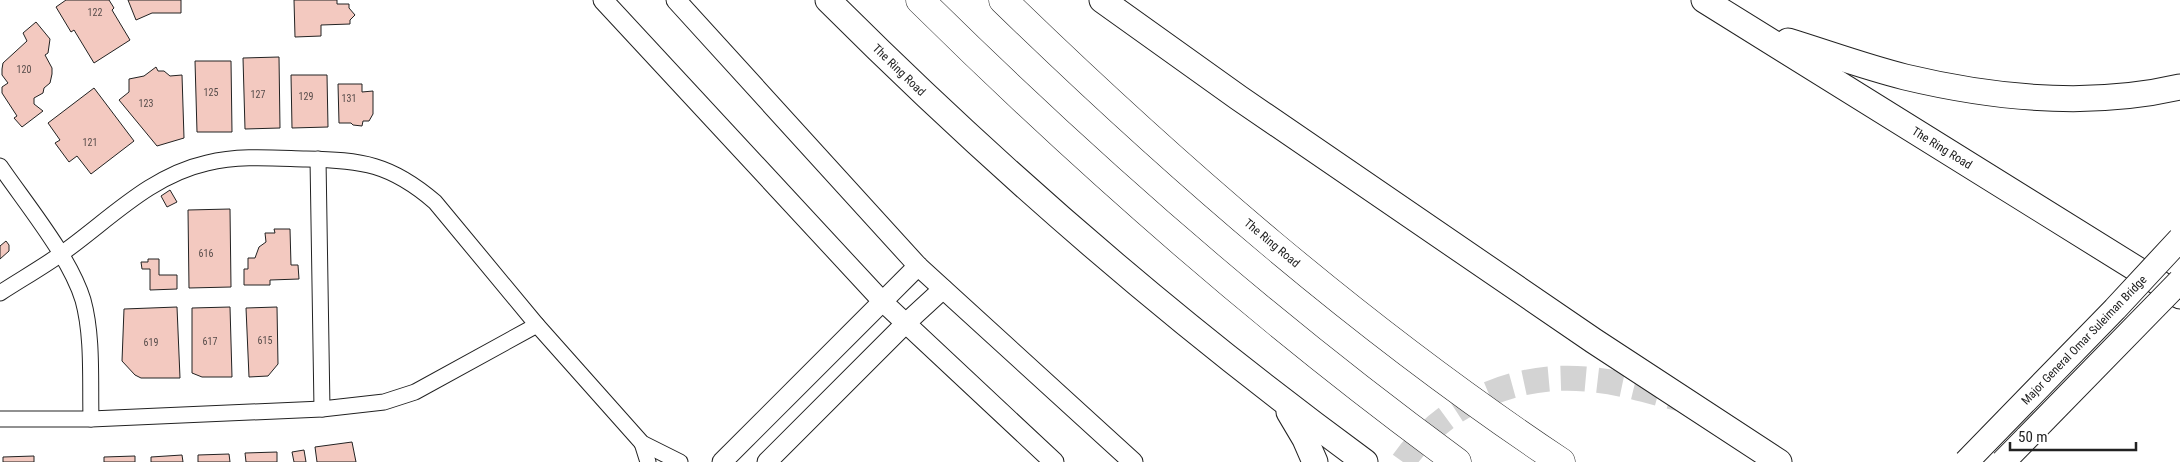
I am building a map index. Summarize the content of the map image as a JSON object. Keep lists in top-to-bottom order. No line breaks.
{"streets":{"highway":["The Ring Road"],"main road":["Major General Omar Suleiman Bridge"]},"house_numbers":["122","120","125","127","129","131","123","121","616","615","617","619"],"scale_bar":"50 m"}
